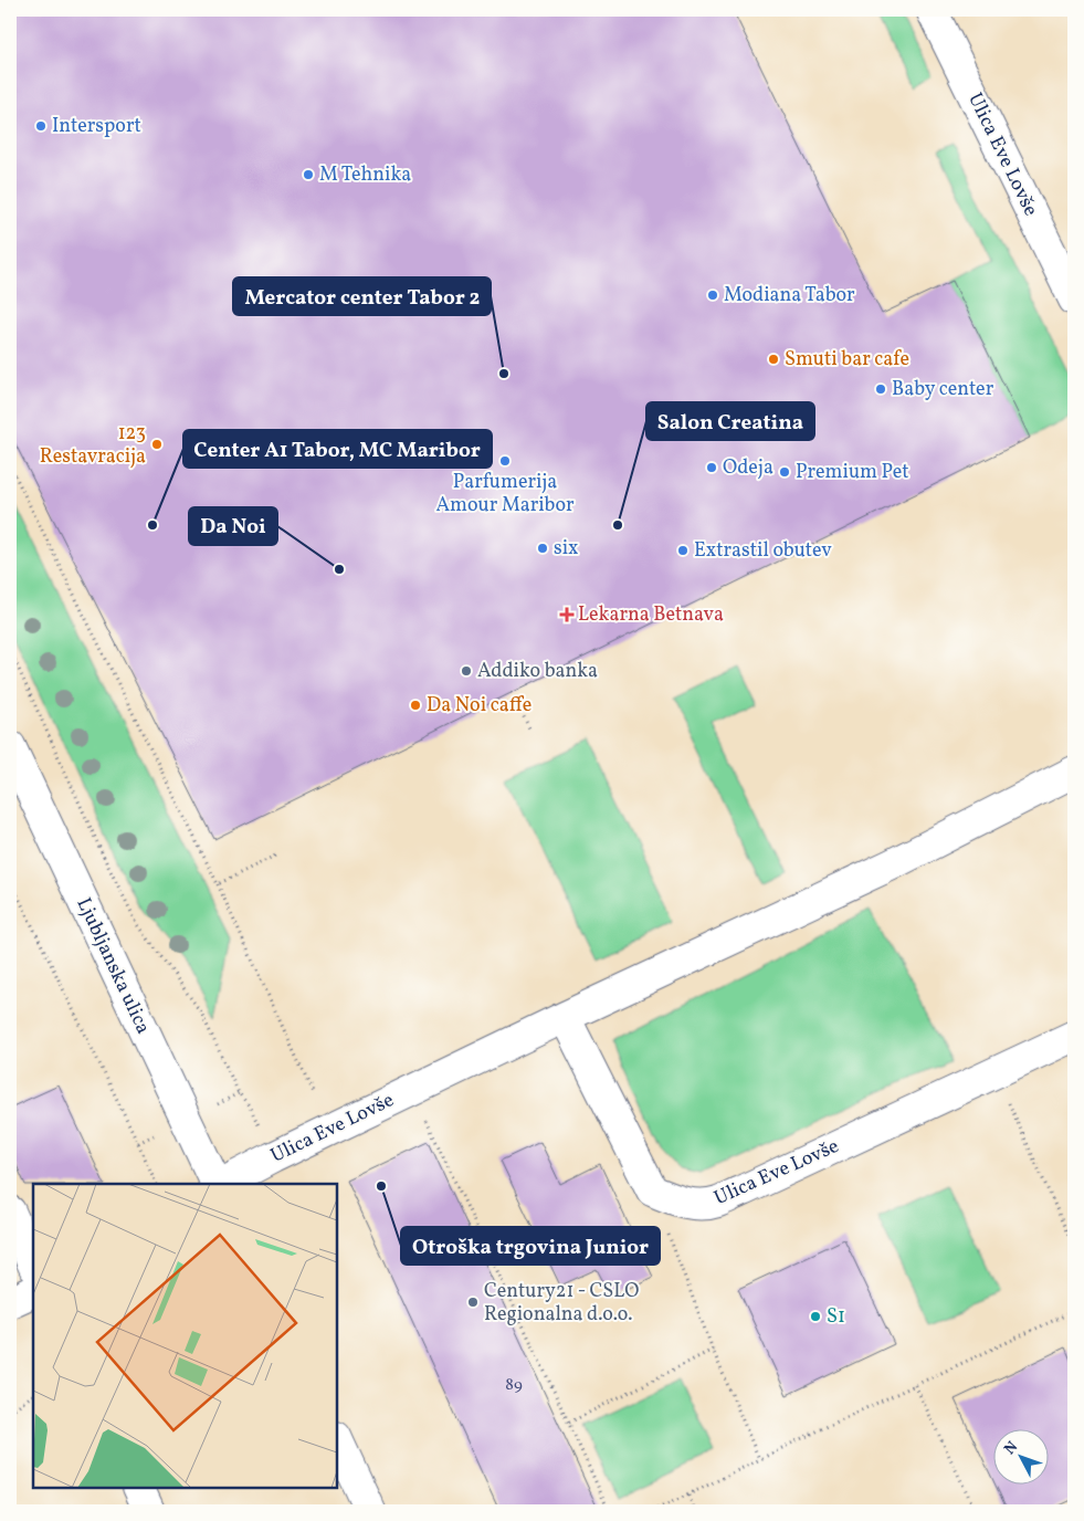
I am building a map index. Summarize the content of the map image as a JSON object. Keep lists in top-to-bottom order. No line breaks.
{"streets":{"street":["Ulica Eve Lovše","Ljubljanska ulica"]},"places":{"other":["Intersport","M Tehnika","Modiana Tabor","Smuti bar cafe","Mercator center Tabor 2","Baby center","123 Restavracija","Parfumerija Amour Maribor","Odeja","Premium Pet","Center A1 Tabor, MC Maribor","Salon Creatina","six","Extrastil obutev","Da Noi","Addiko banka","Da Noi caffe","Otroška trgovina Junior","Century21 - CSLO Regionalna d.o.o.","S1"],"health":["Lekarna Betnava"]},"house_numbers":["89"],"north":"top left"}
